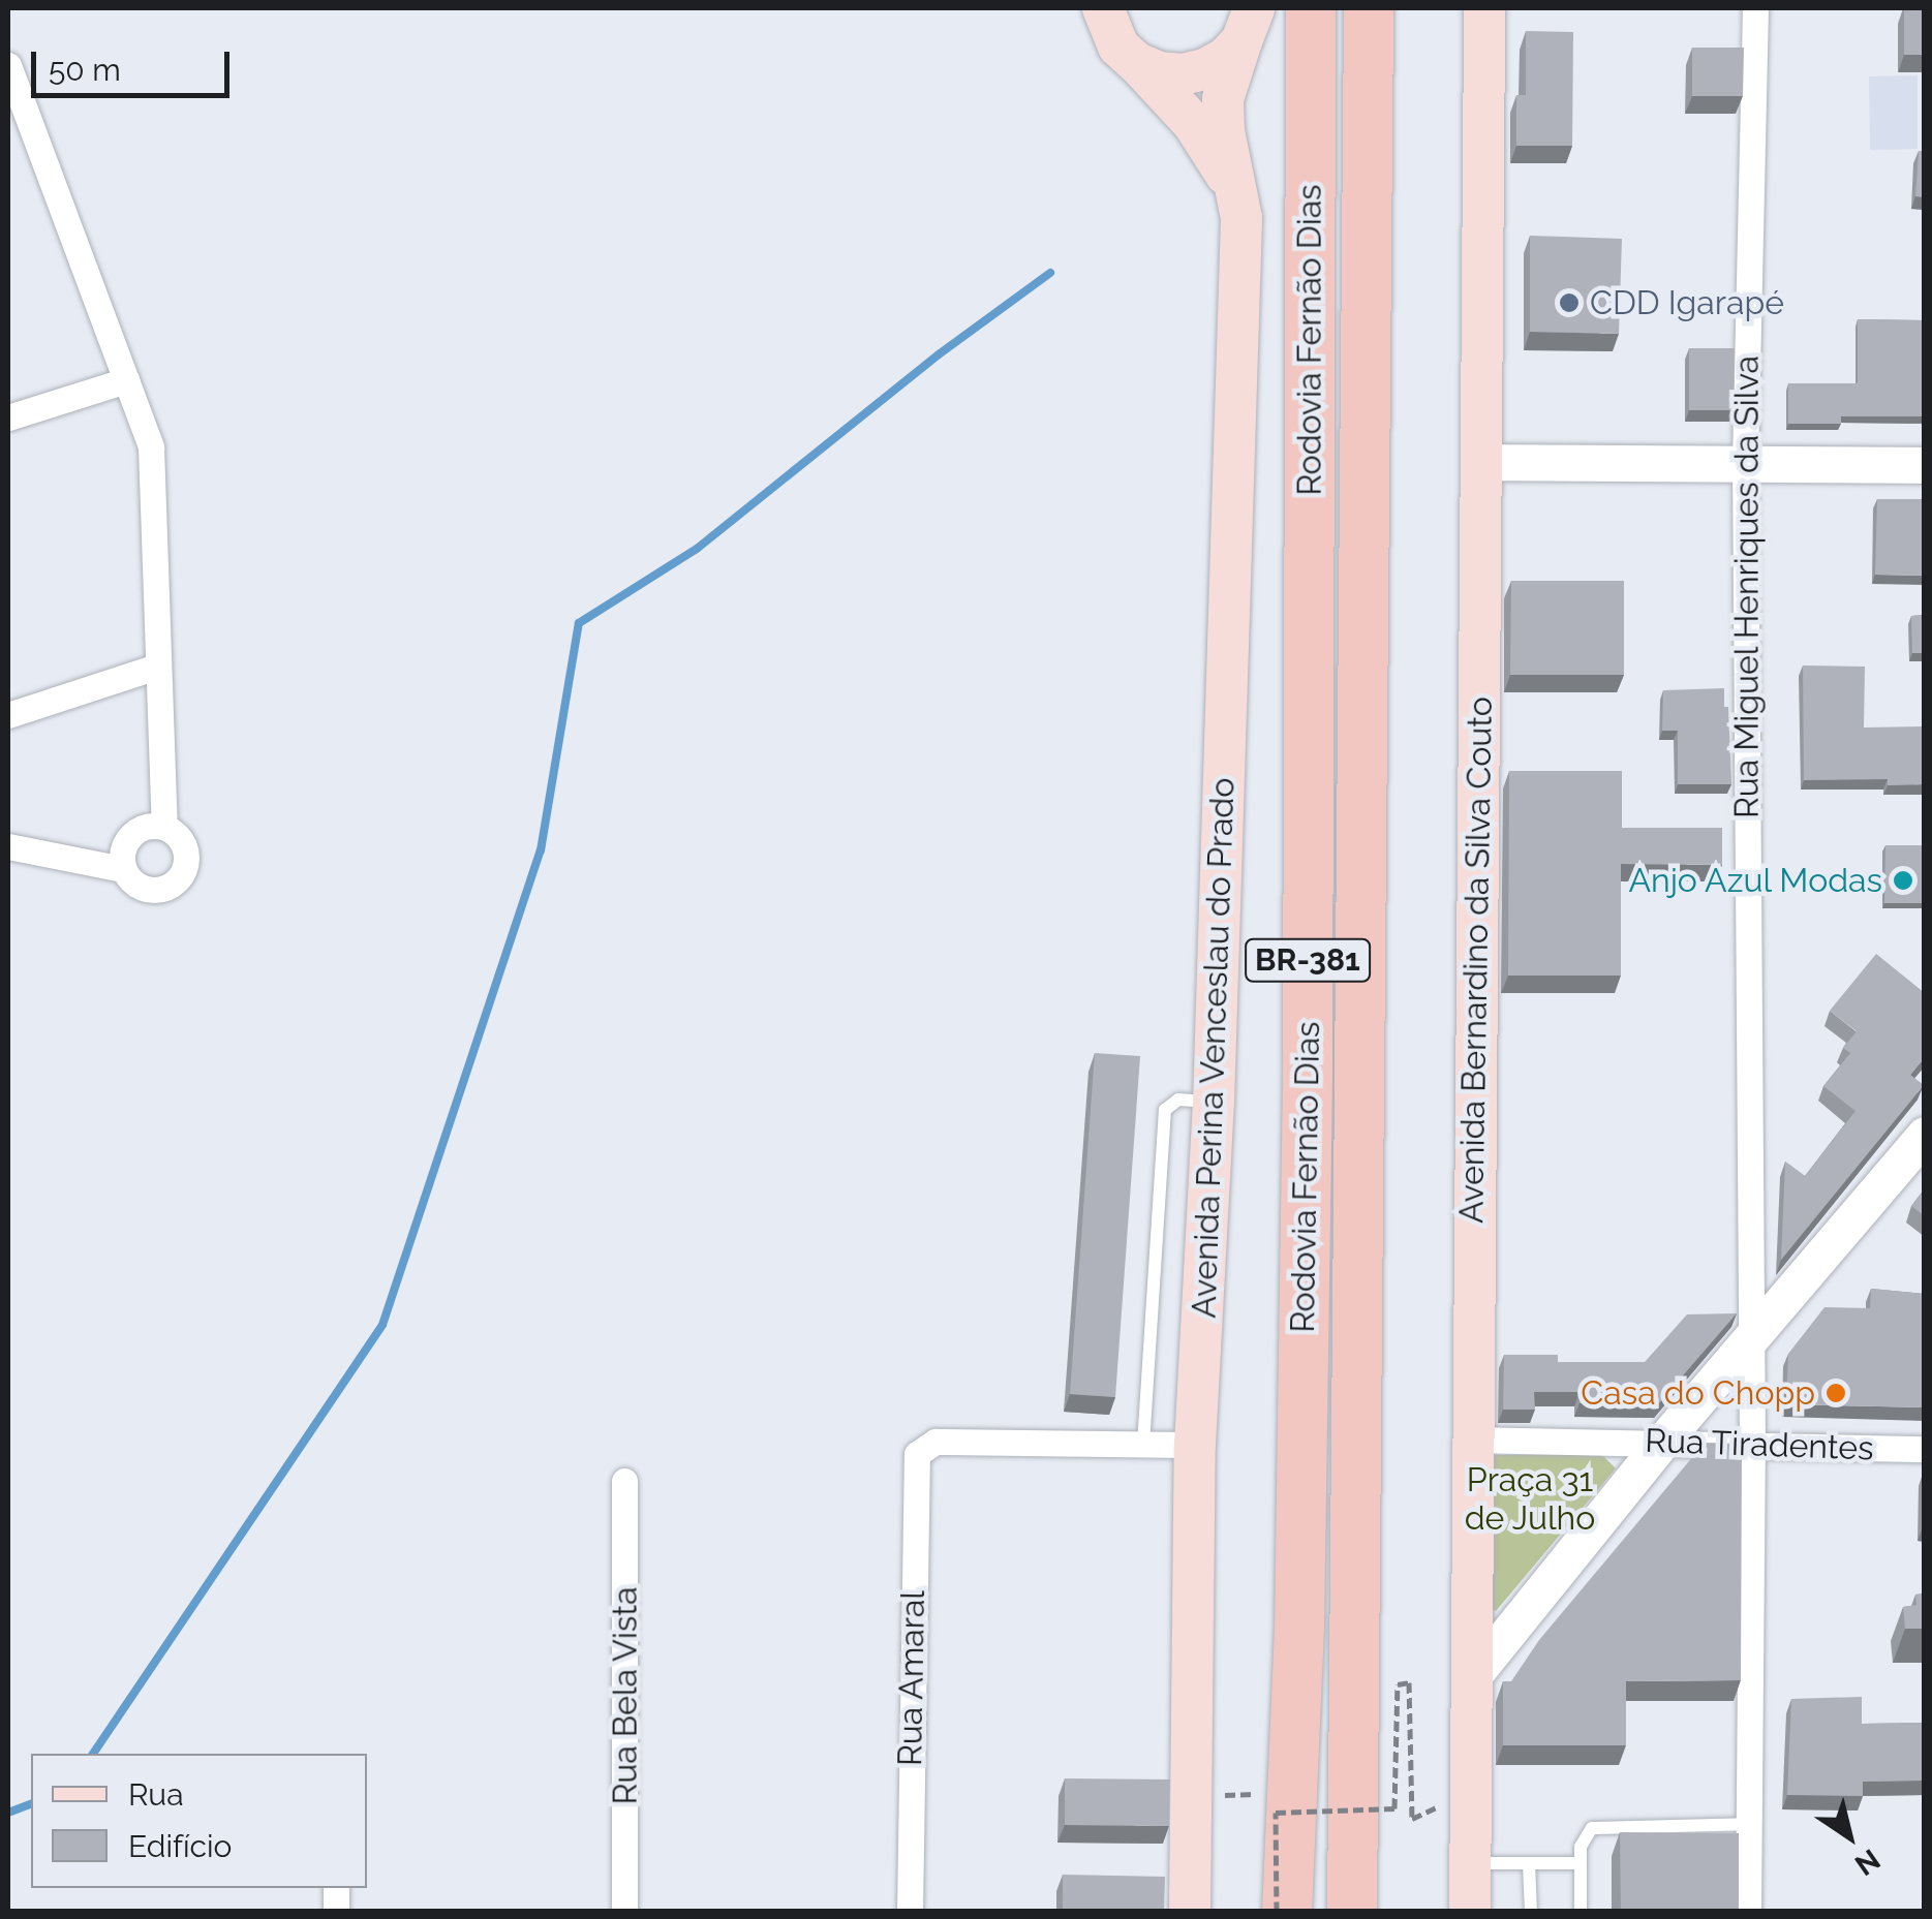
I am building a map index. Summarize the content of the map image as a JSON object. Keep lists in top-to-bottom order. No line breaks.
{"streets":{"highway":["Rodovia Fernão Dias","BR-381"],"main road":["Avenida Bernardino da Silva Couto","Avenida Perina Venceslau do Prado"],"street":["Rua Miguel Henriques da Silva","Rua Tiradentes","Rua Amaral","Rua Bela Vista"]},"crossings":[["Rua Miguel Henriques da Silva","Rua Tiradentes"],["Avenida Bernardino da Silva Couto","Rua Tiradentes"]],"parks":["Praça 31 de Julho"],"places":["CDD Igarapé","Anjo Azul Modas","Casa do Chopp"],"legend":["Rua","Edifício"],"scale_bar":"50 m","north":"bottom right"}
